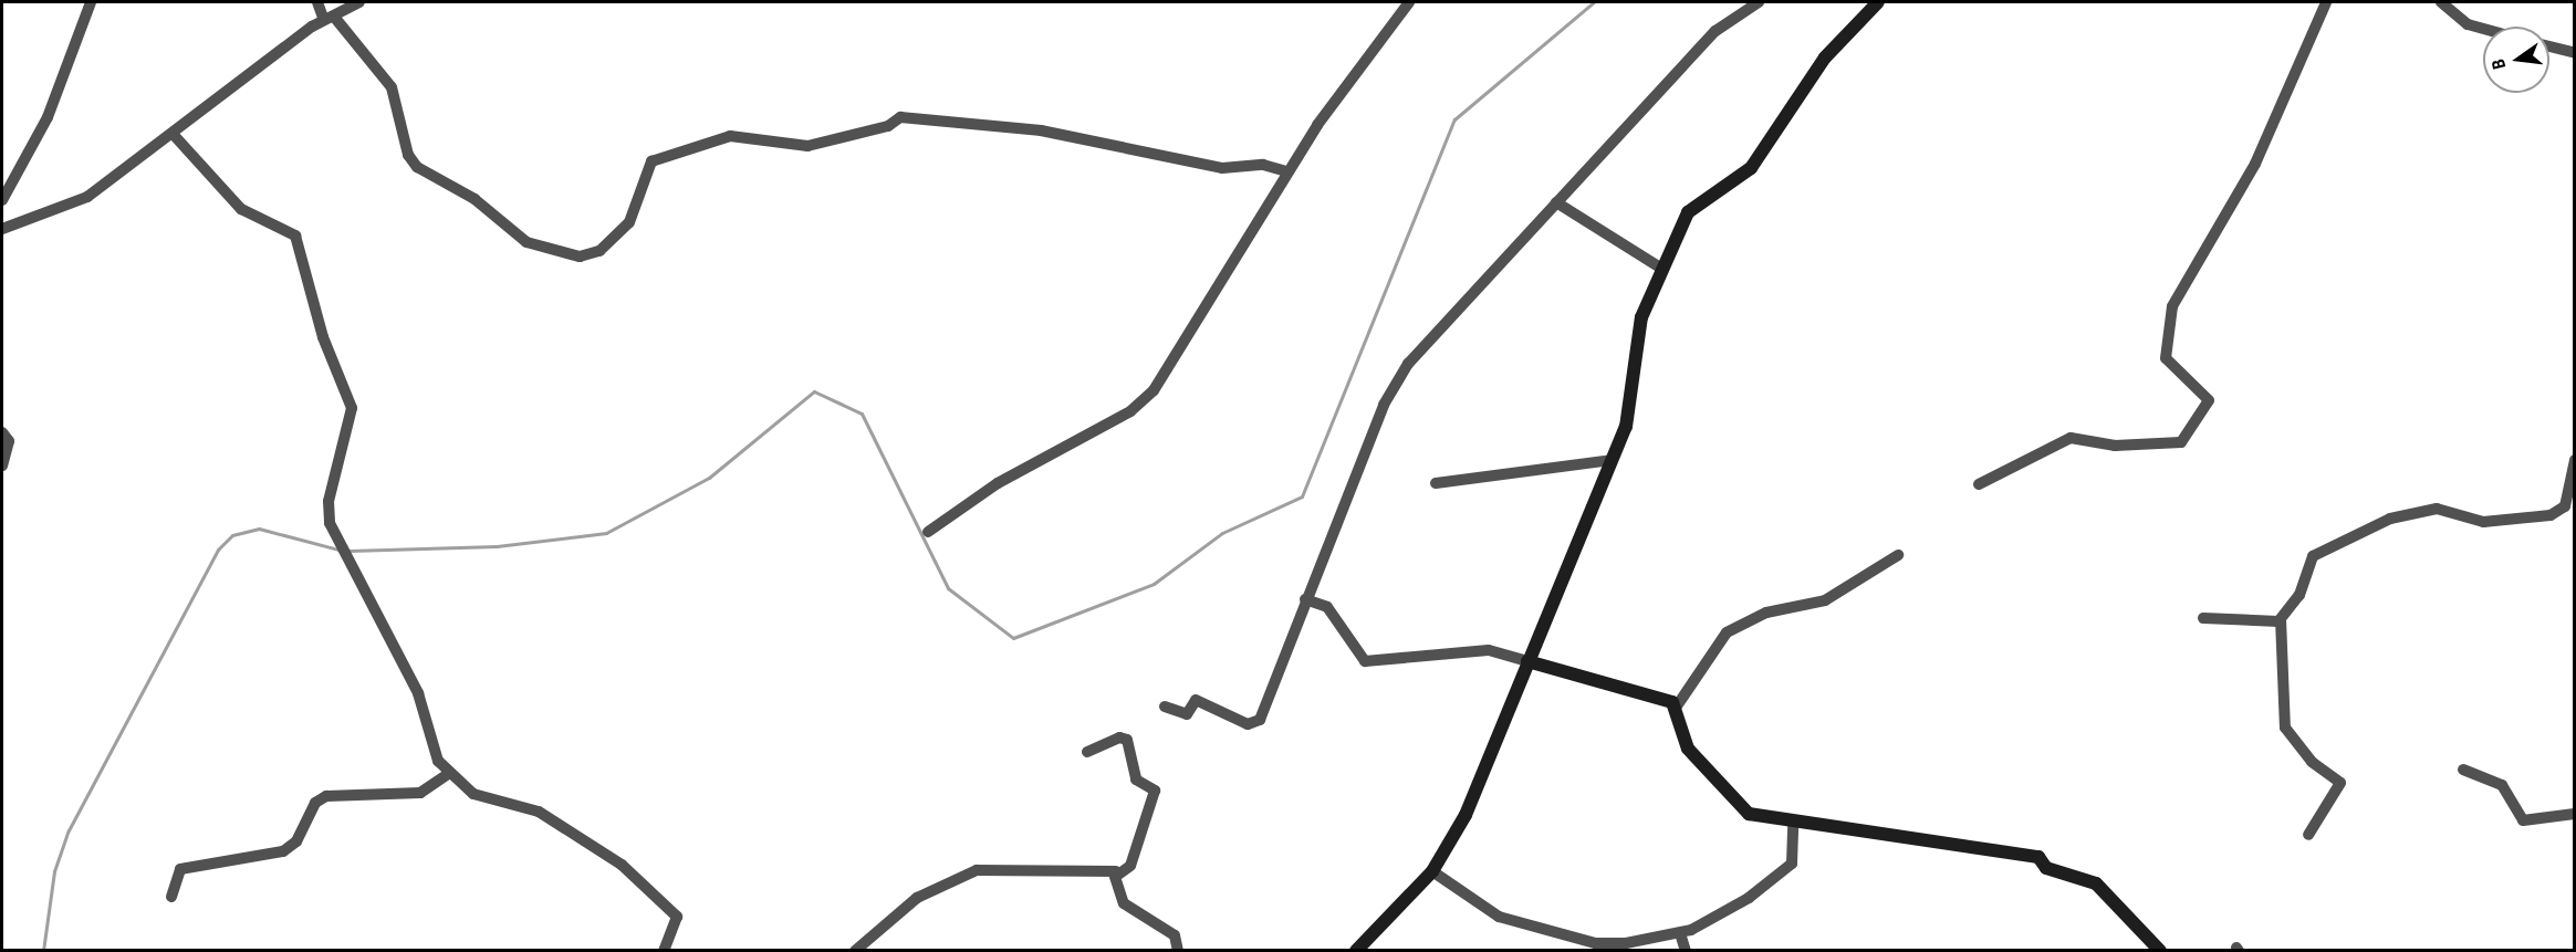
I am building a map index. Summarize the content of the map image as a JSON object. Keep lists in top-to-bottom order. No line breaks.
{"north":"left"}
